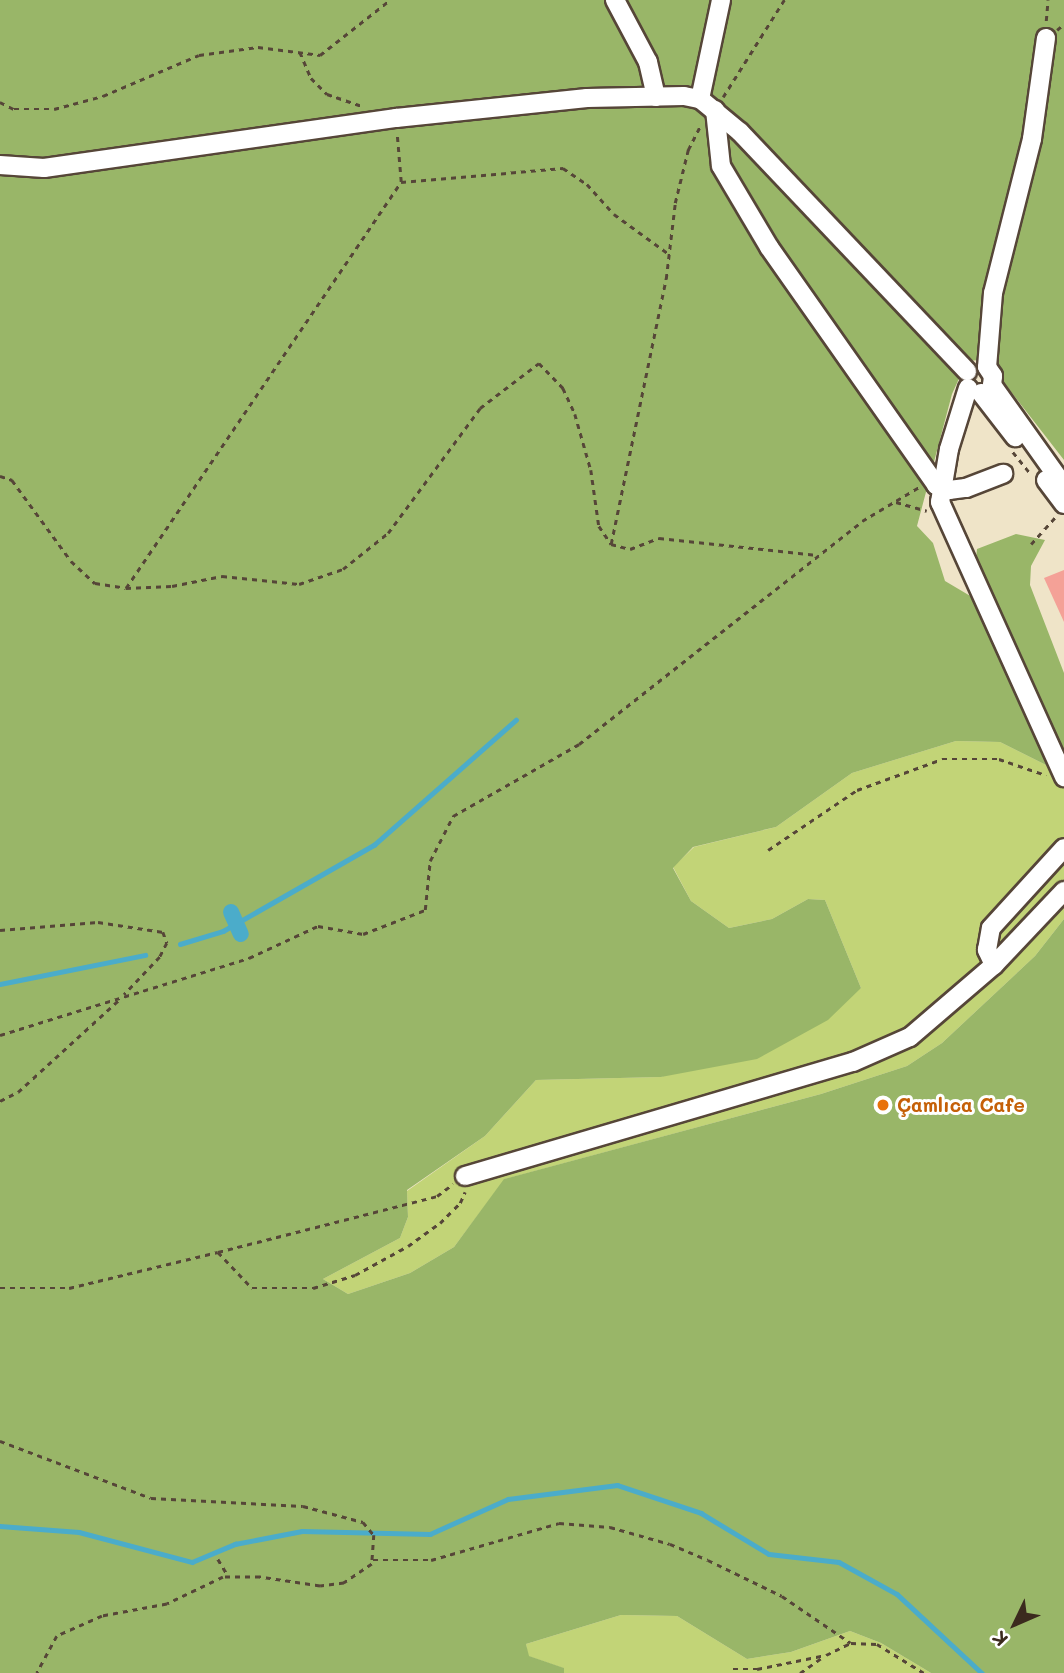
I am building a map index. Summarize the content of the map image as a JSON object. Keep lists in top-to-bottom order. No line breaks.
{"places":["Çamlıca Cafe"],"north":"bottom left"}
